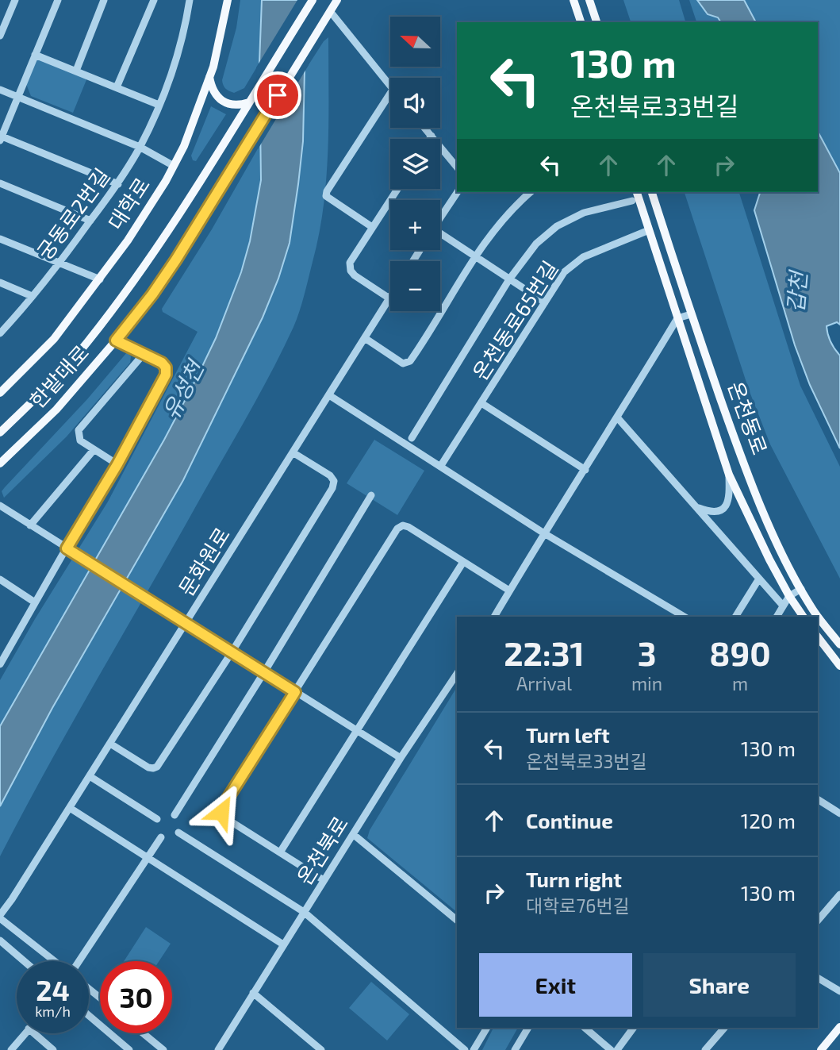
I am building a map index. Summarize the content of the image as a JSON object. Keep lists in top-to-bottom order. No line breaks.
{"streets":{"main road":["대학로","한밭대로","온천동로"],"street":["궁동로2번길","온천동로65번길","문화원로","온천북로"]},"crossings":[["온천동로65번길","온천동로"]],"water":["갑천","유성천"],"north":"left","page":{"map_buttons":["+","−"],"turn":["130 m","온천북로33번길"],"eta":["22:31","Arrival","3","min","890","m"],"list":[{"name":"Turn left","note":"온천북로33번길","value":"130 m"},{"name":"Continue","value":"120 m"},{"name":"Turn right","note":"대학로76번길","value":"130 m"}],"buttons":["Exit","Share"],"speed":"24 km/h","limit":"30"}}
